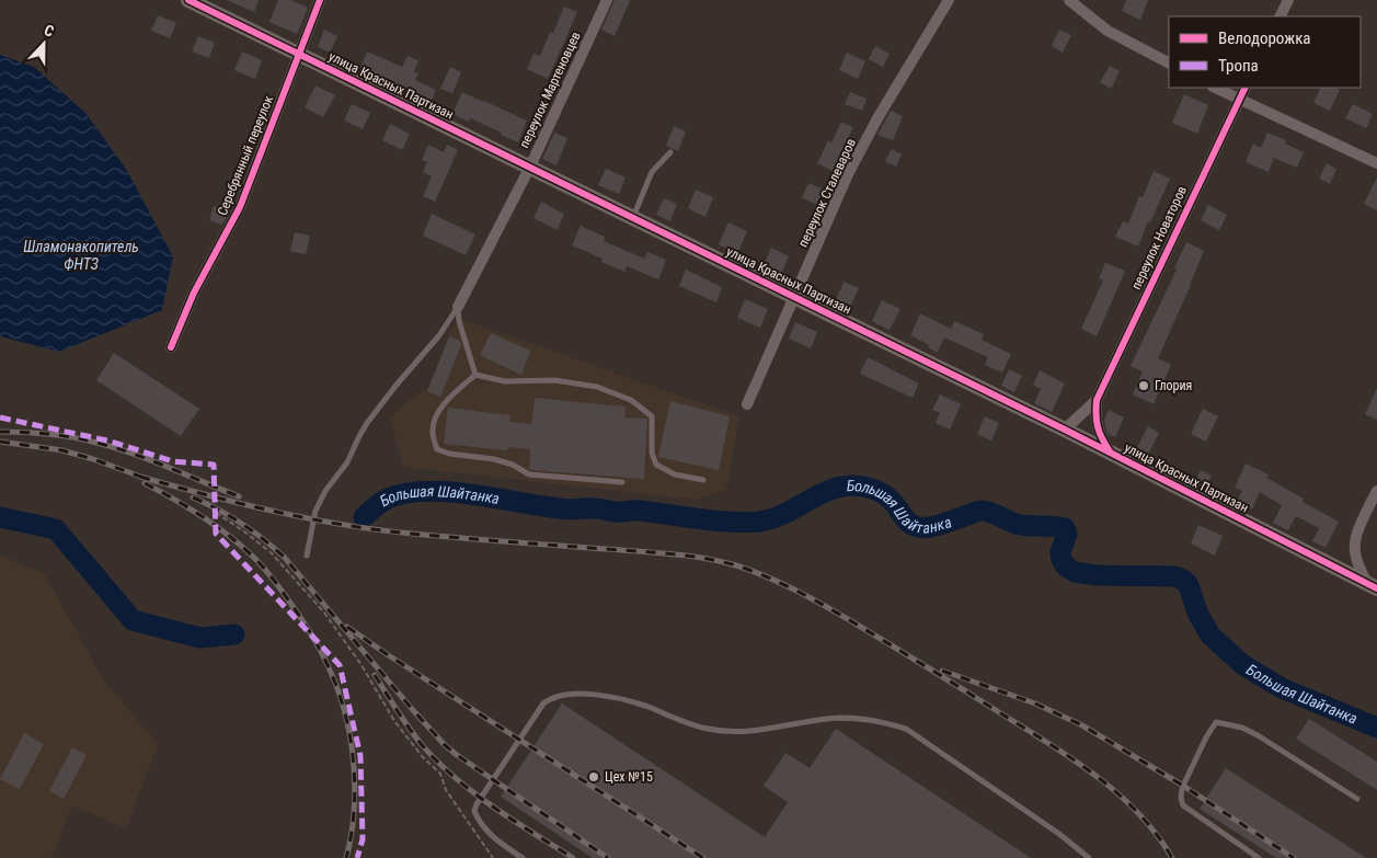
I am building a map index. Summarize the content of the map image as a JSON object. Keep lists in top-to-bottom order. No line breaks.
{"streets":{"street":["улица Красных Партизан","переулок Мартеновцев","Серебрянный переулок","переулок Сталеваров","переулок Новаторов"]},"crossings":[["улица Красных Партизан","переулок Мартеновцев"],["улица Красных Партизан","Серебрянный переулок"],["улица Красных Партизан","переулок Сталеваров"]],"water":["Шламонакопитель ФНТЗ","Большая Шайтанка"],"places":["Глория","Цех №15"],"legend":["Велодорожка","Тропа"],"north":"top"}
